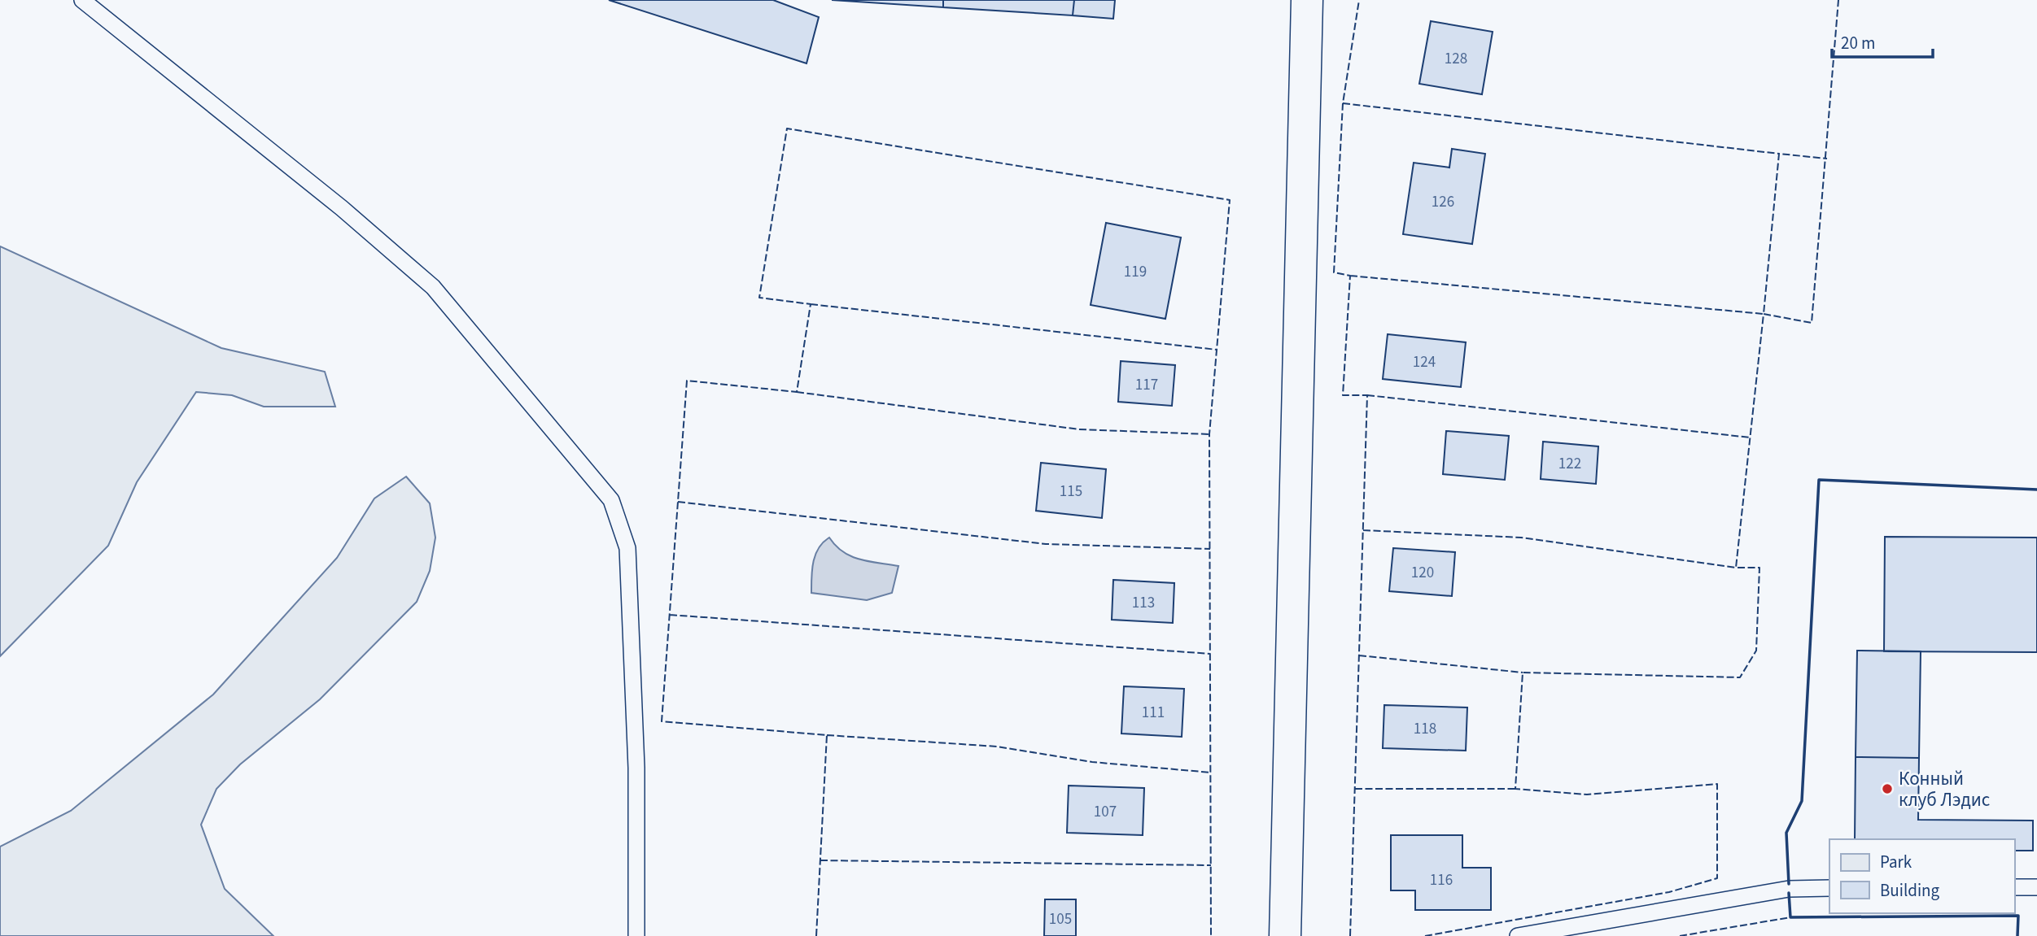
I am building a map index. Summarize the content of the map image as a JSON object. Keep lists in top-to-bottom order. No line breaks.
{"places":["Конный клуб Лэдис"],"house_numbers":["128","126","119","124","117","122","115","120","113","111","118","107","116","105"],"legend":["Park","Building"],"scale_bar":"20 m"}
